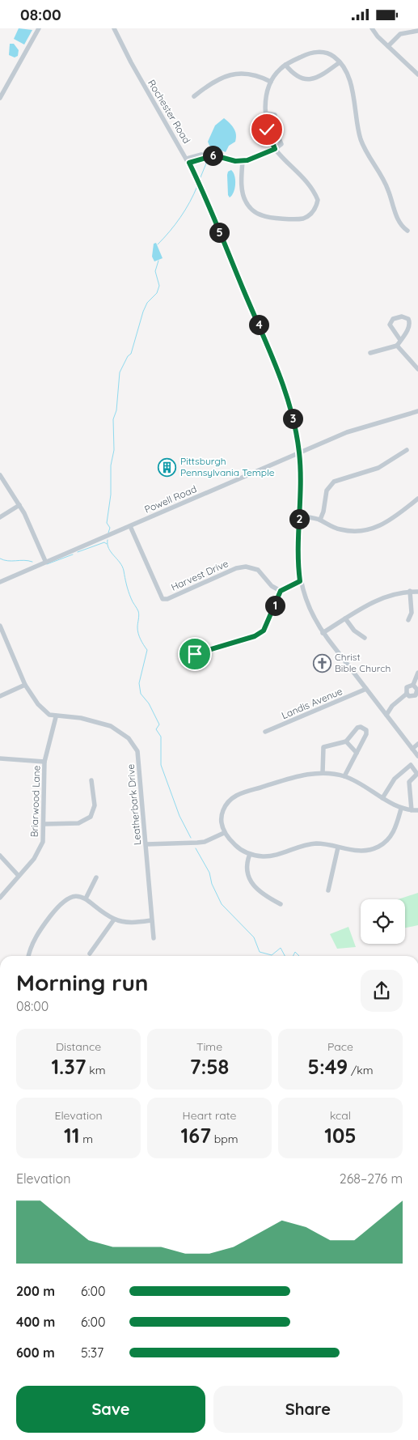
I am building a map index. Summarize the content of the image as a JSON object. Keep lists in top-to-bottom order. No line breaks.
{"streets":{"street":["Rochester Road","Powell Road","Harvest Drive","Landis Avenue","Briarwood Lane","Leatherbark Drive"]},"crossings":[["Rochester Road","Powell Road"],["Rochester Road","Landis Avenue"],["Powell Road","Harvest Drive"],["Briarwood Lane","Leatherbark Drive"]],"places":{"building":["Pittsburgh Pennsylvania Temple"],"church":["Christ Bible Church"]},"page":{"status":"08:00","pins":["6","5","4","3","2","1"],"heading":["Morning run","08:00"],"stats":[["Distance","1.37 km"],["Time","7:58"],["Pace","5:49 /km"],["Elevation","11 m"],["Heart rate","167 bpm"],["kcal","105"]],"chart":["Elevation","268–276 m"],"list":[{"name":"200 m","note":"6:00"},{"name":"400 m","note":"6:00"},{"name":"600 m","note":"5:37"}],"buttons":["Save","Share"]}}
